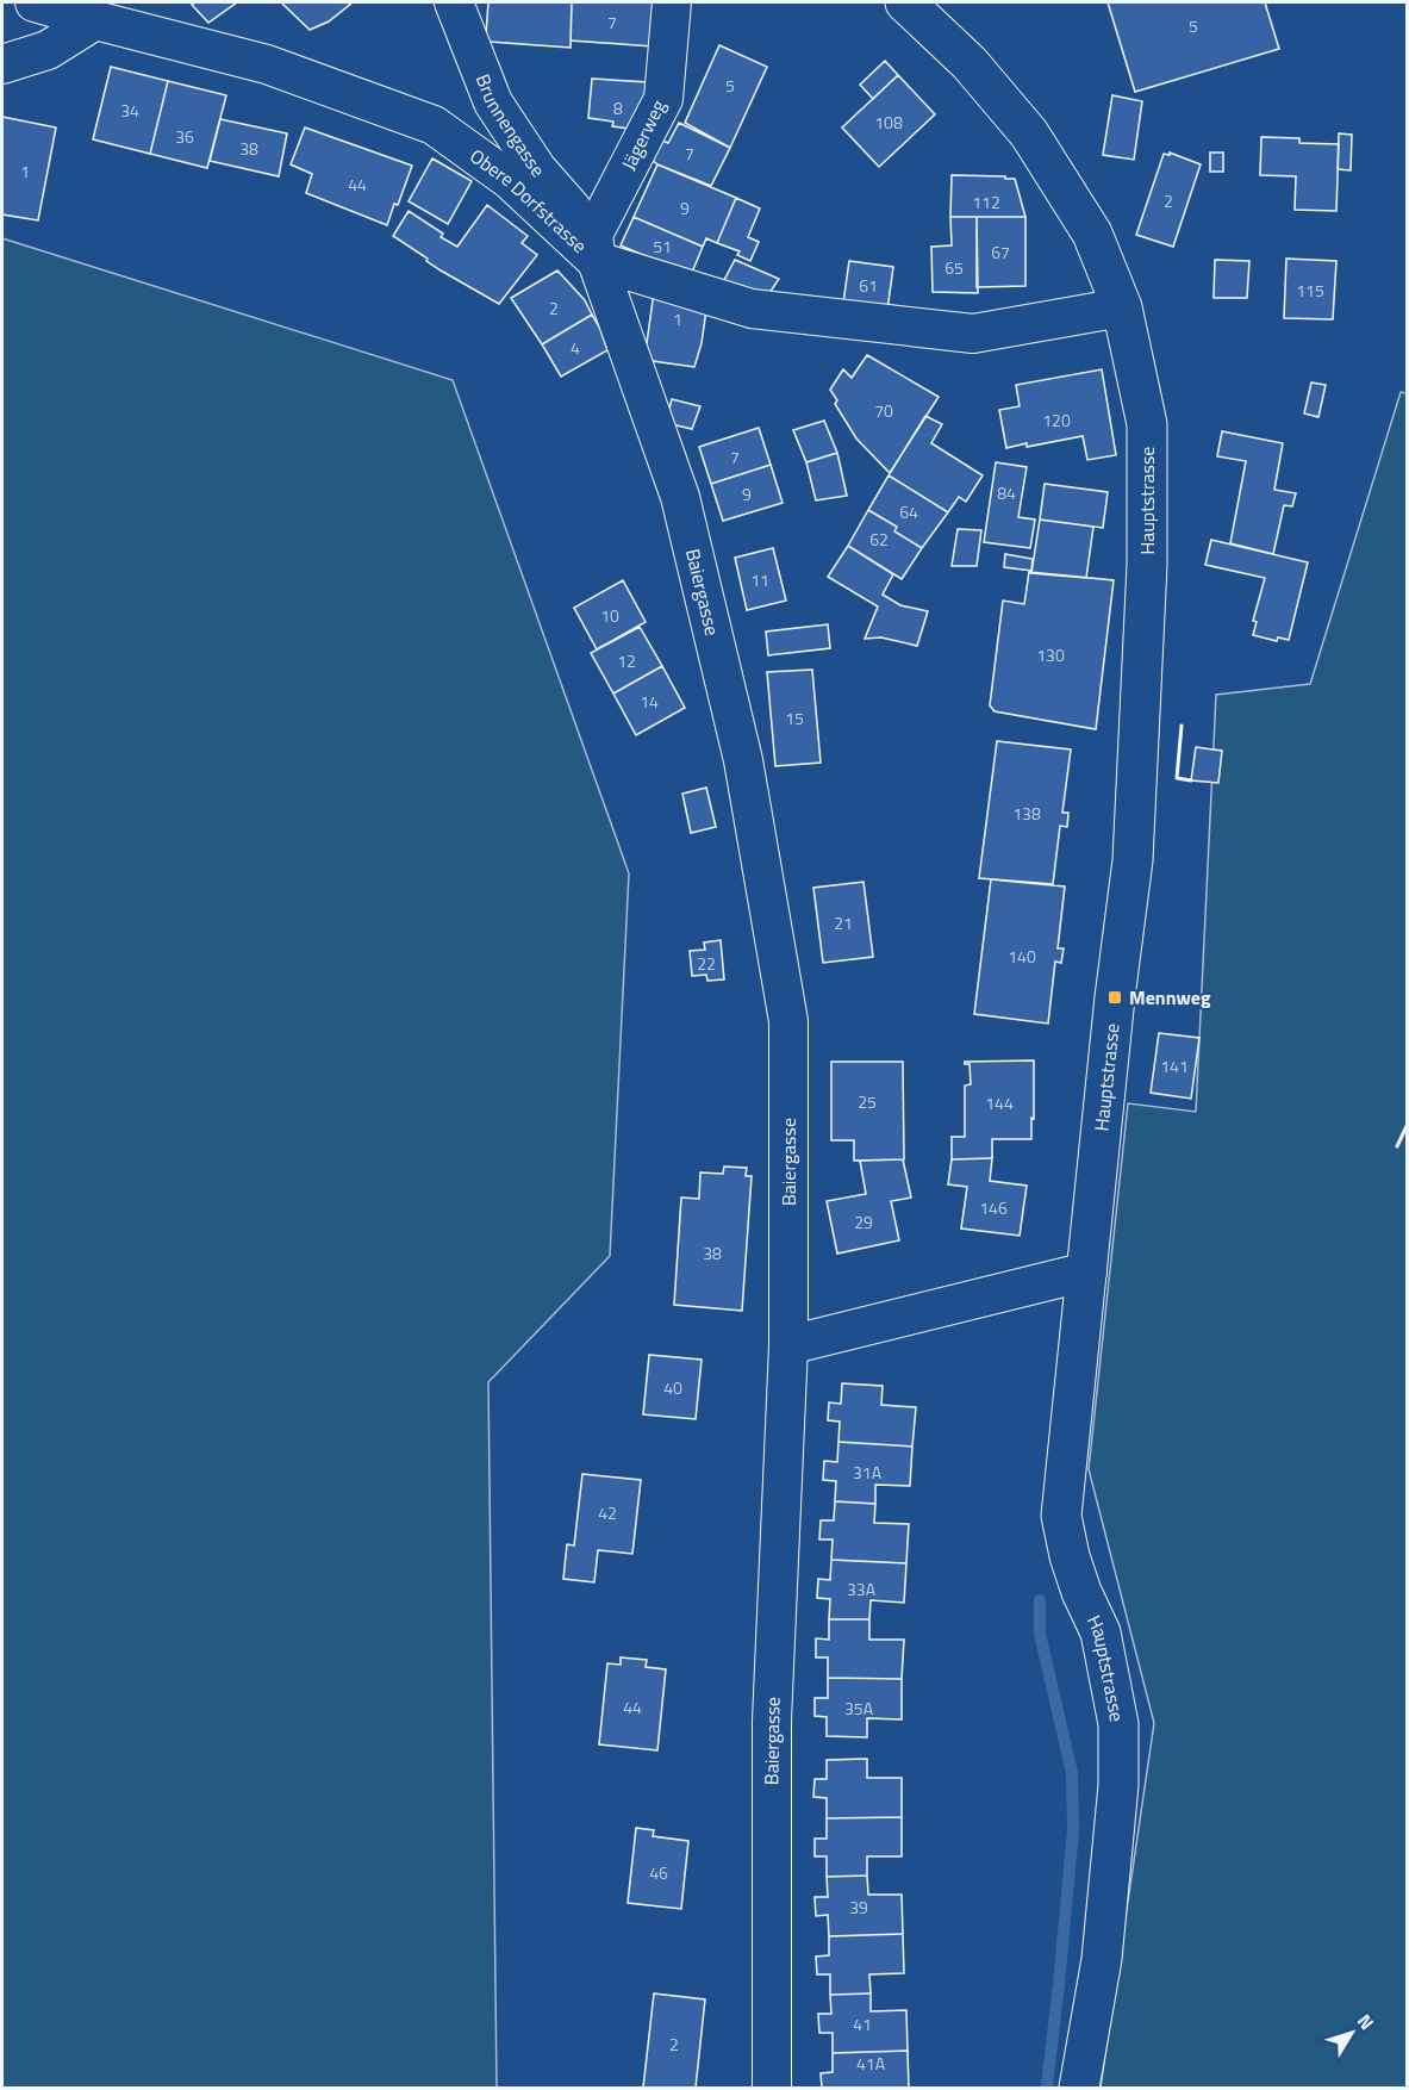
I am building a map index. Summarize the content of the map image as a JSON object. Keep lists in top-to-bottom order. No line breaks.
{"streets":{"street":["Brunnengasse","Jägerweg","Obere Dorfstrasse","Hauptstrasse","Baiergasse"]},"crossings":[["Brunnengasse","Jägerweg"],["Brunnengasse","Obere Dorfstrasse"],["Brunnengasse","Baiergasse"],["Jägerweg","Obere Dorfstrasse"],["Jägerweg","Baiergasse"],["Obere Dorfstrasse","Hauptstrasse"],["Obere Dorfstrasse","Baiergasse"]],"places":{"transit":["Mennweg"]},"house_numbers":["7","5","5","8","34","108","36","38","7","1","44","2","112","9","51","67","65","61","115","2","1","4","70","120","7","84","9","64","62","11","10","130","12","14","15","138","21","140","22","141","25","144","146","29","38","40","31A","42","33A","44","35A","46","39","41","2","41A"],"north":"top right"}
